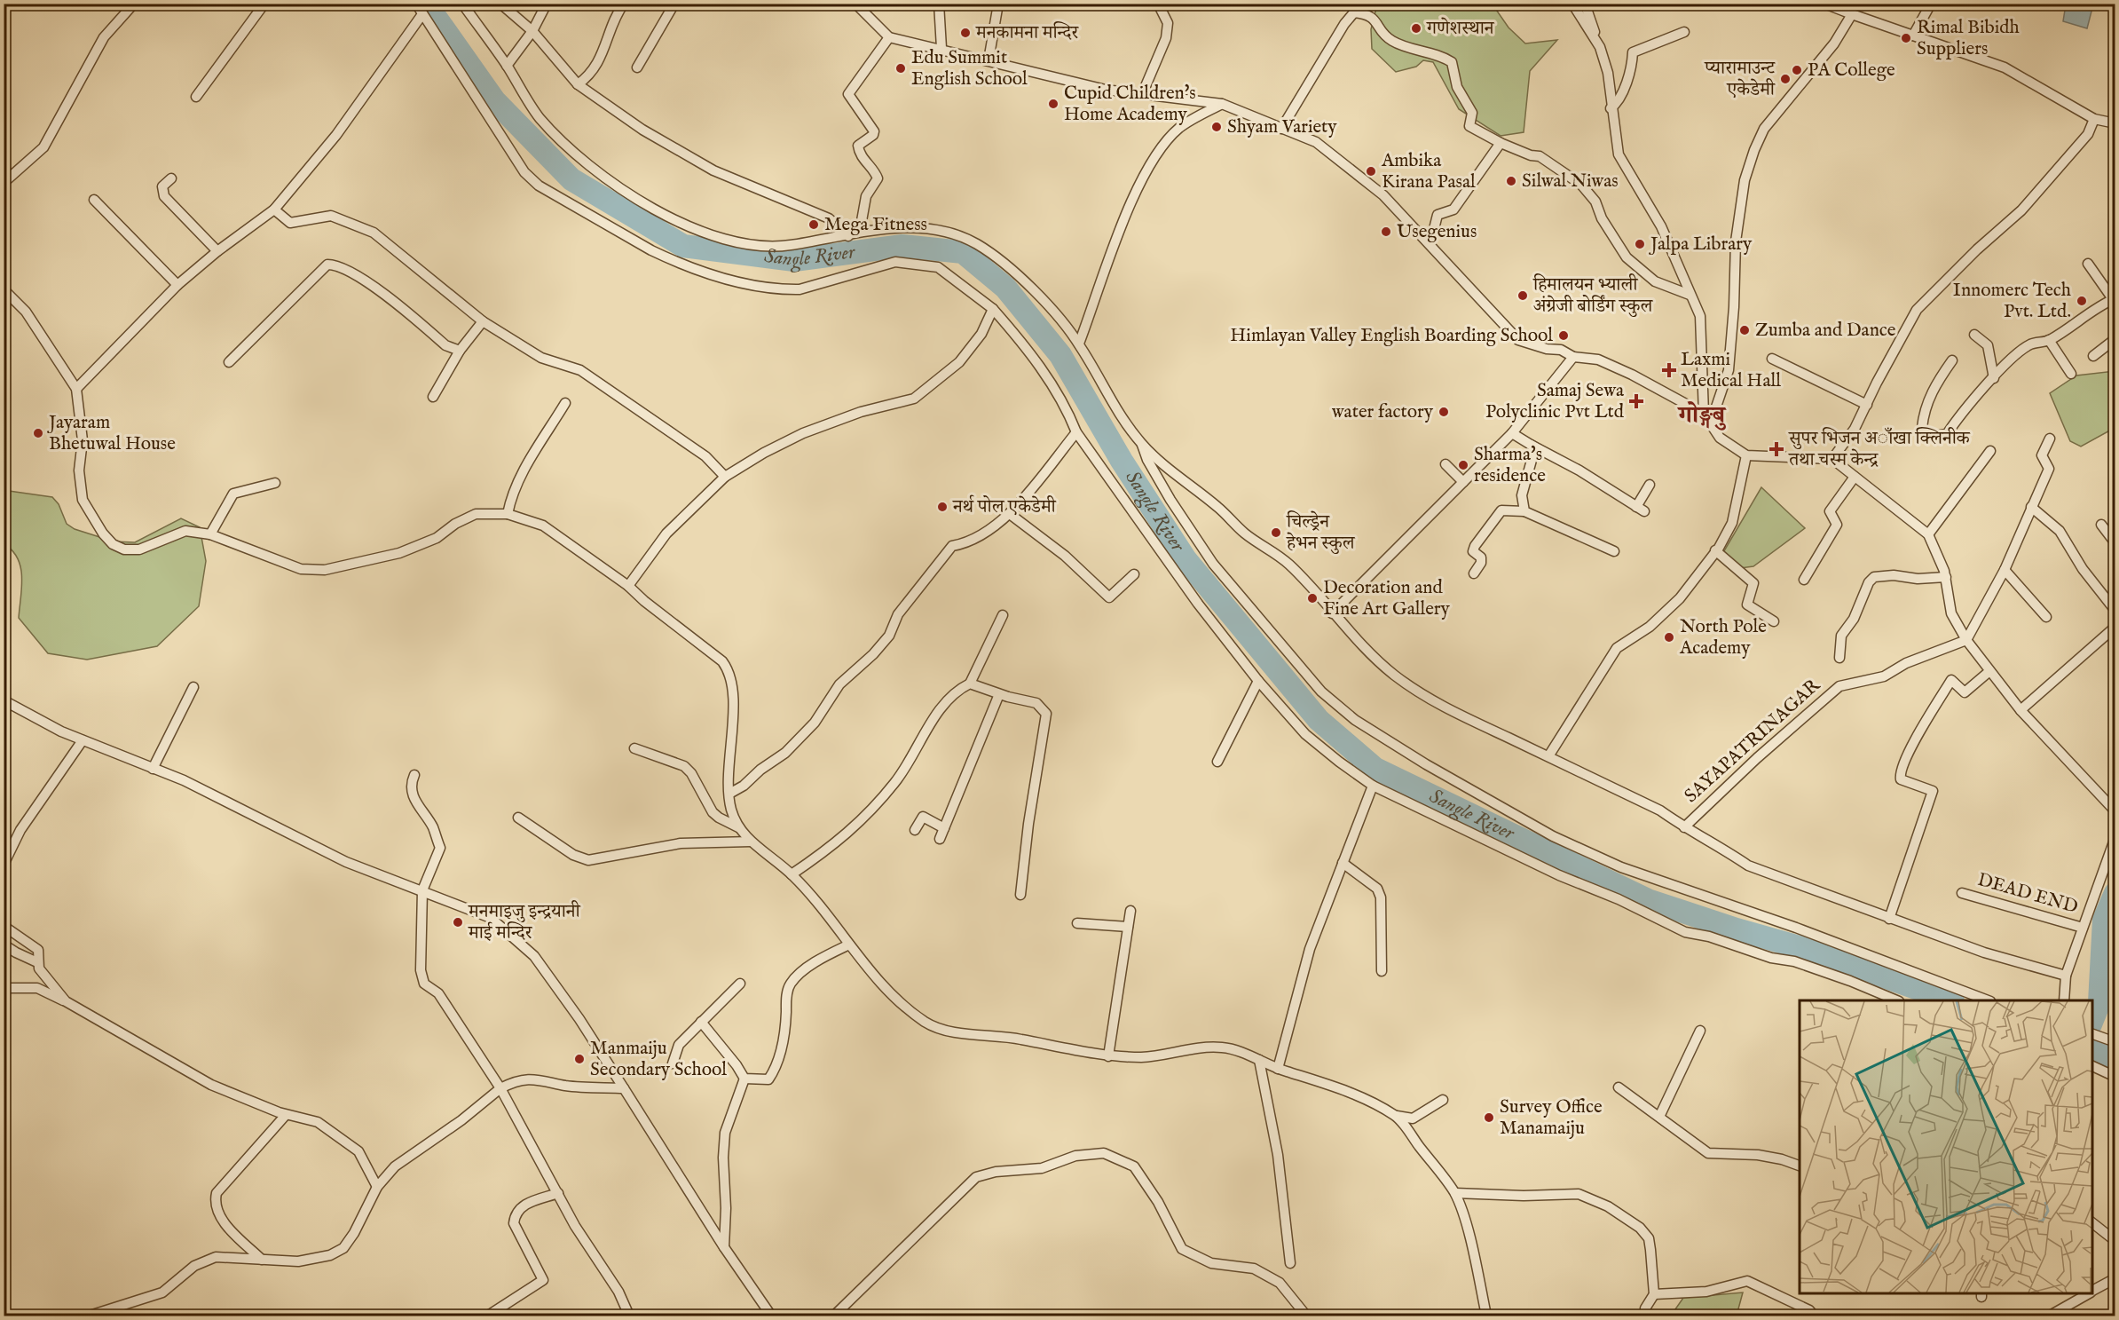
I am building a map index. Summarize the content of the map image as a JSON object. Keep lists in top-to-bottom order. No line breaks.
{"streets":{"street":["SAYAPATRINAGAR","DEAD END"]},"districts":["गोङ्गबु"],"water":["Sangle River"],"places":{"other":["गणेशस्थान","मनकामना मन्दिर","Rimal Bibidh Suppliers","Edu Summit English School","PA College","प्यारामाउन्ट एकेडेमी","Cupid Children's Home Academy","Shyam Variety","Ambika Kirana Pasal","Silwal Niwas","Mega Fitness","Usegenius","Jalpa Library","हिमालयन भ्याली अंग्रेजी बोर्डिंग स्कुल","Innomerc Tech Pvt. Ltd.","Zumba and Dance","Himlayan Valley English Boarding School","water factory","Jayaram Bhetuwal House","Sharma's residence","नर्थ पोल एकेडेमी","चिल्ड्रेन हेभन स्कुल","Decoration and Fine Art Gallery","North Pole Academy","मनमाइजु इन्द्रयानी माई मन्दिर","Manmaiju Secondary School","Survey Office Manamaiju"],"health":["Laxmi Medical Hall","Samaj Sewa Polyclinic Pvt Ltd","सुपर भिजन अाँखा क्लिनीक तथा चस्म केन्द्र"]}}
